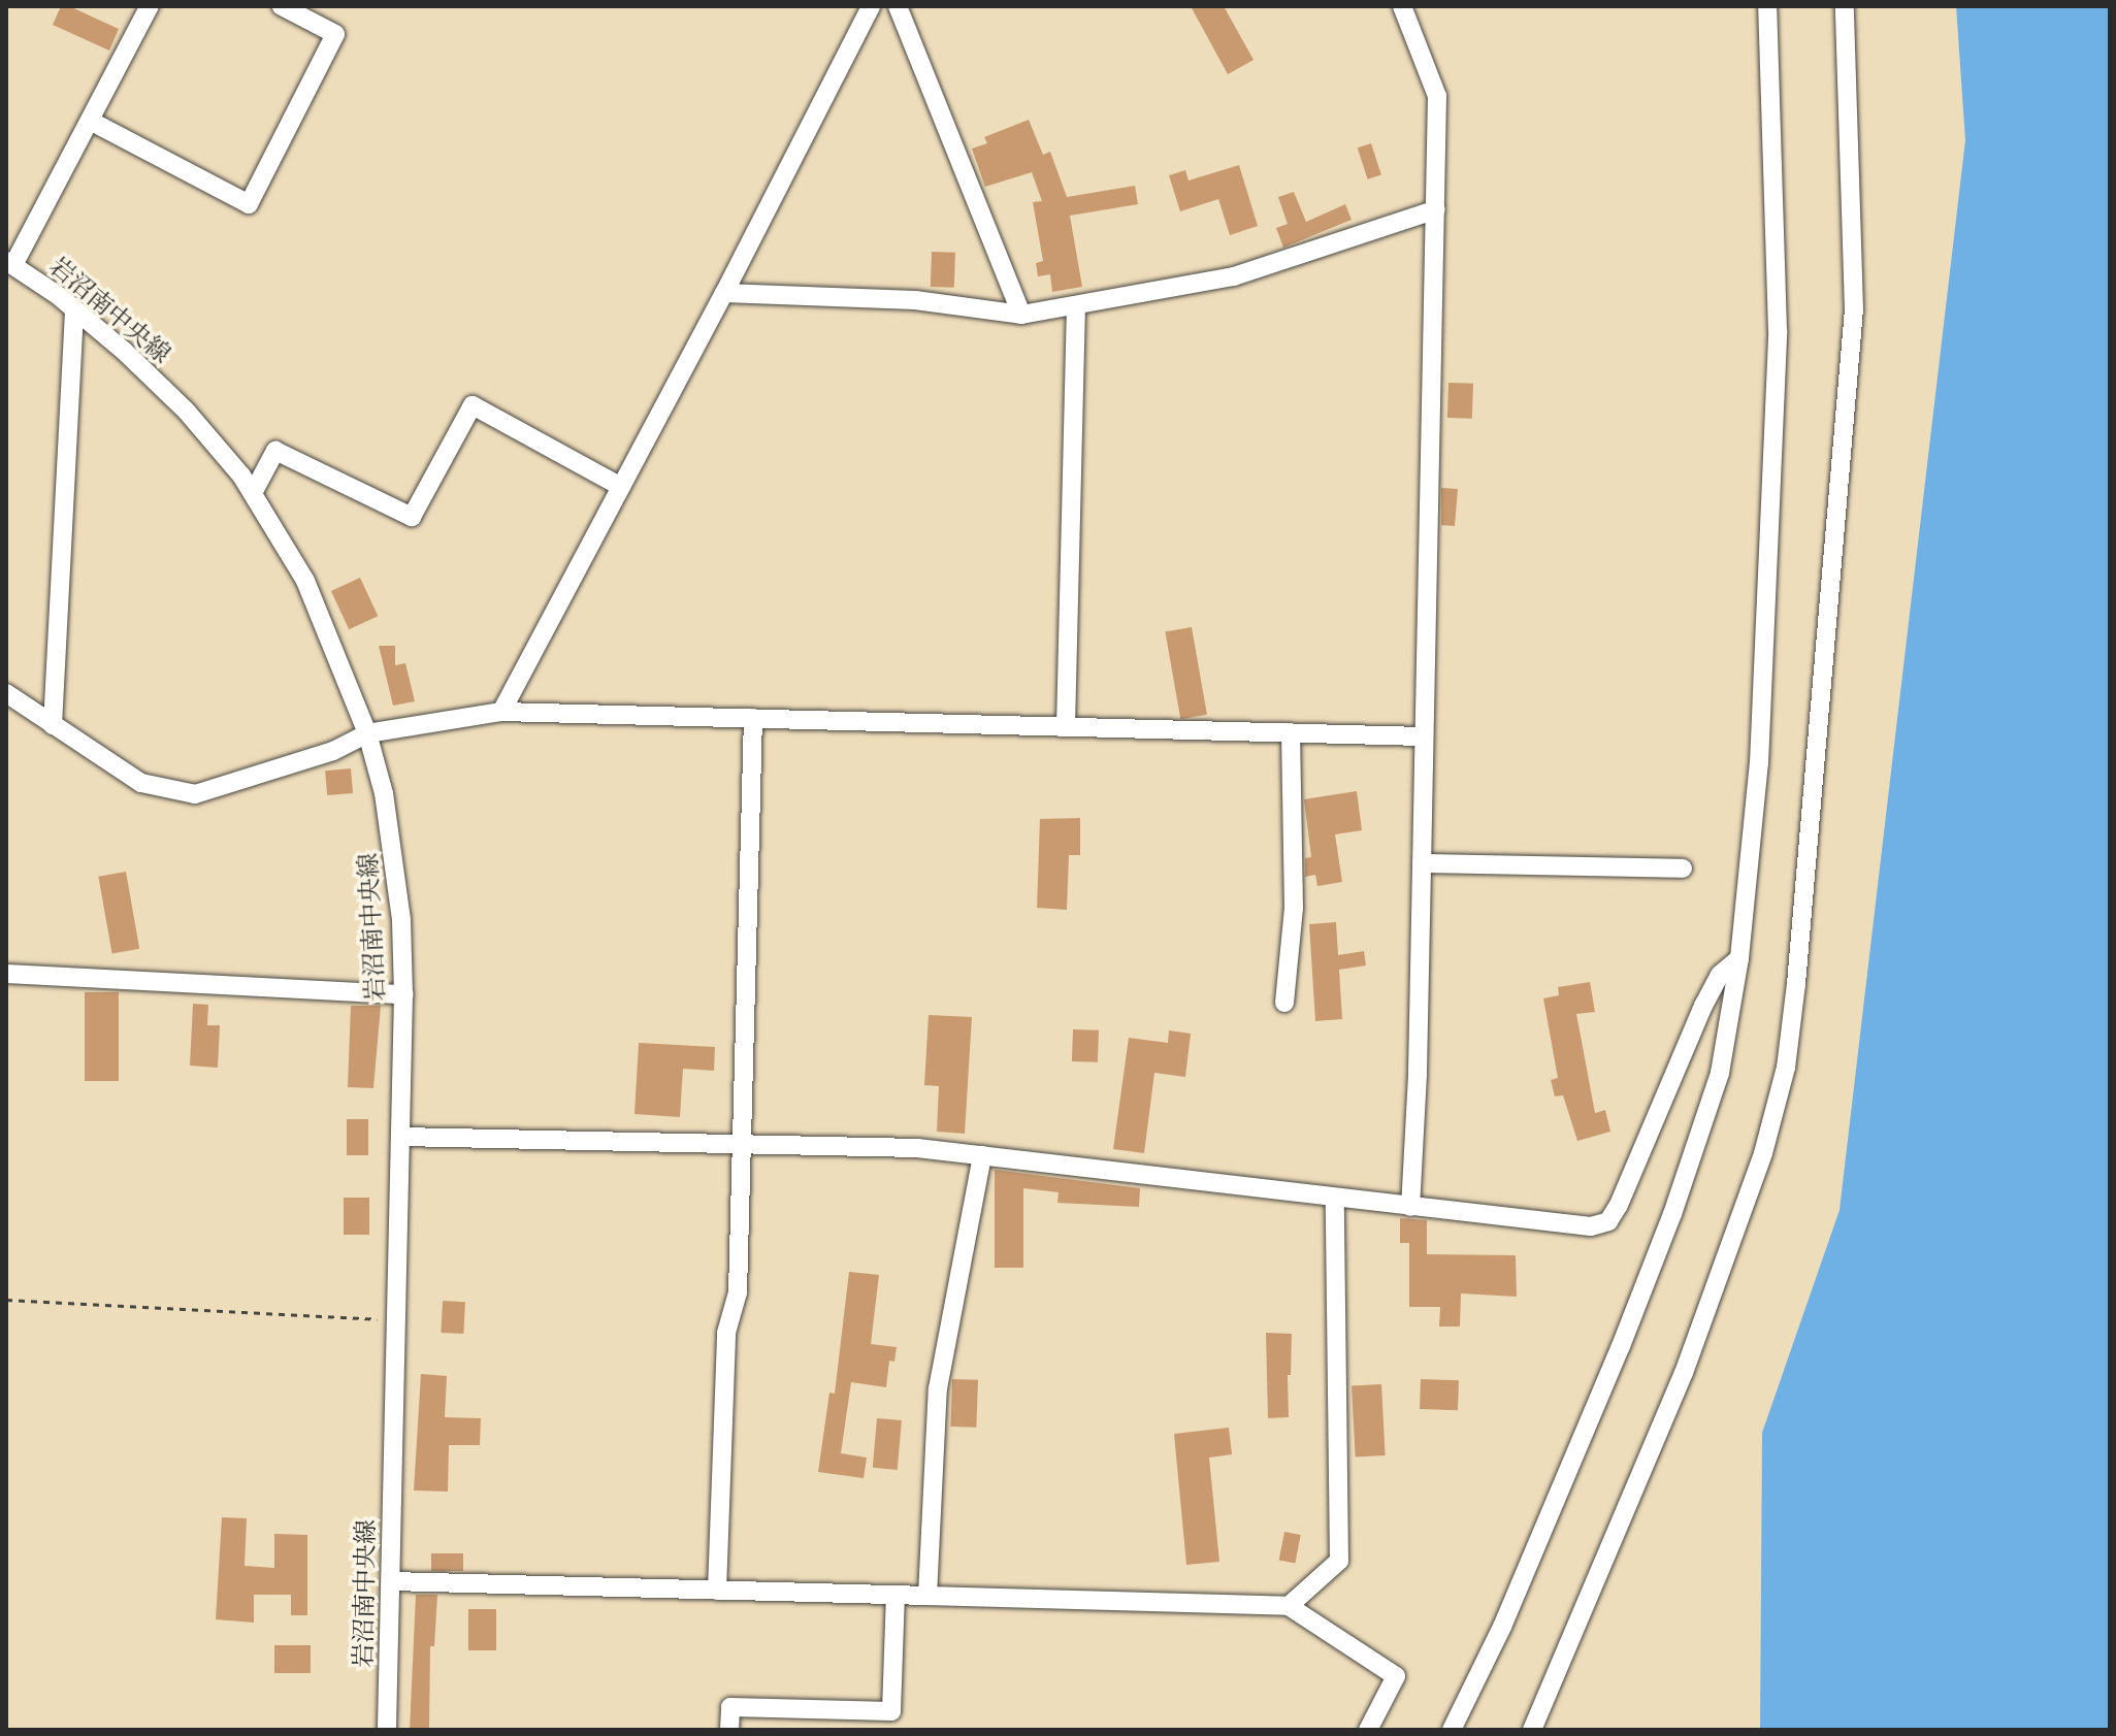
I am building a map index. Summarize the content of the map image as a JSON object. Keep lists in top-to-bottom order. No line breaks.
{"streets":{"street":["岩沼南中央線"]}}
